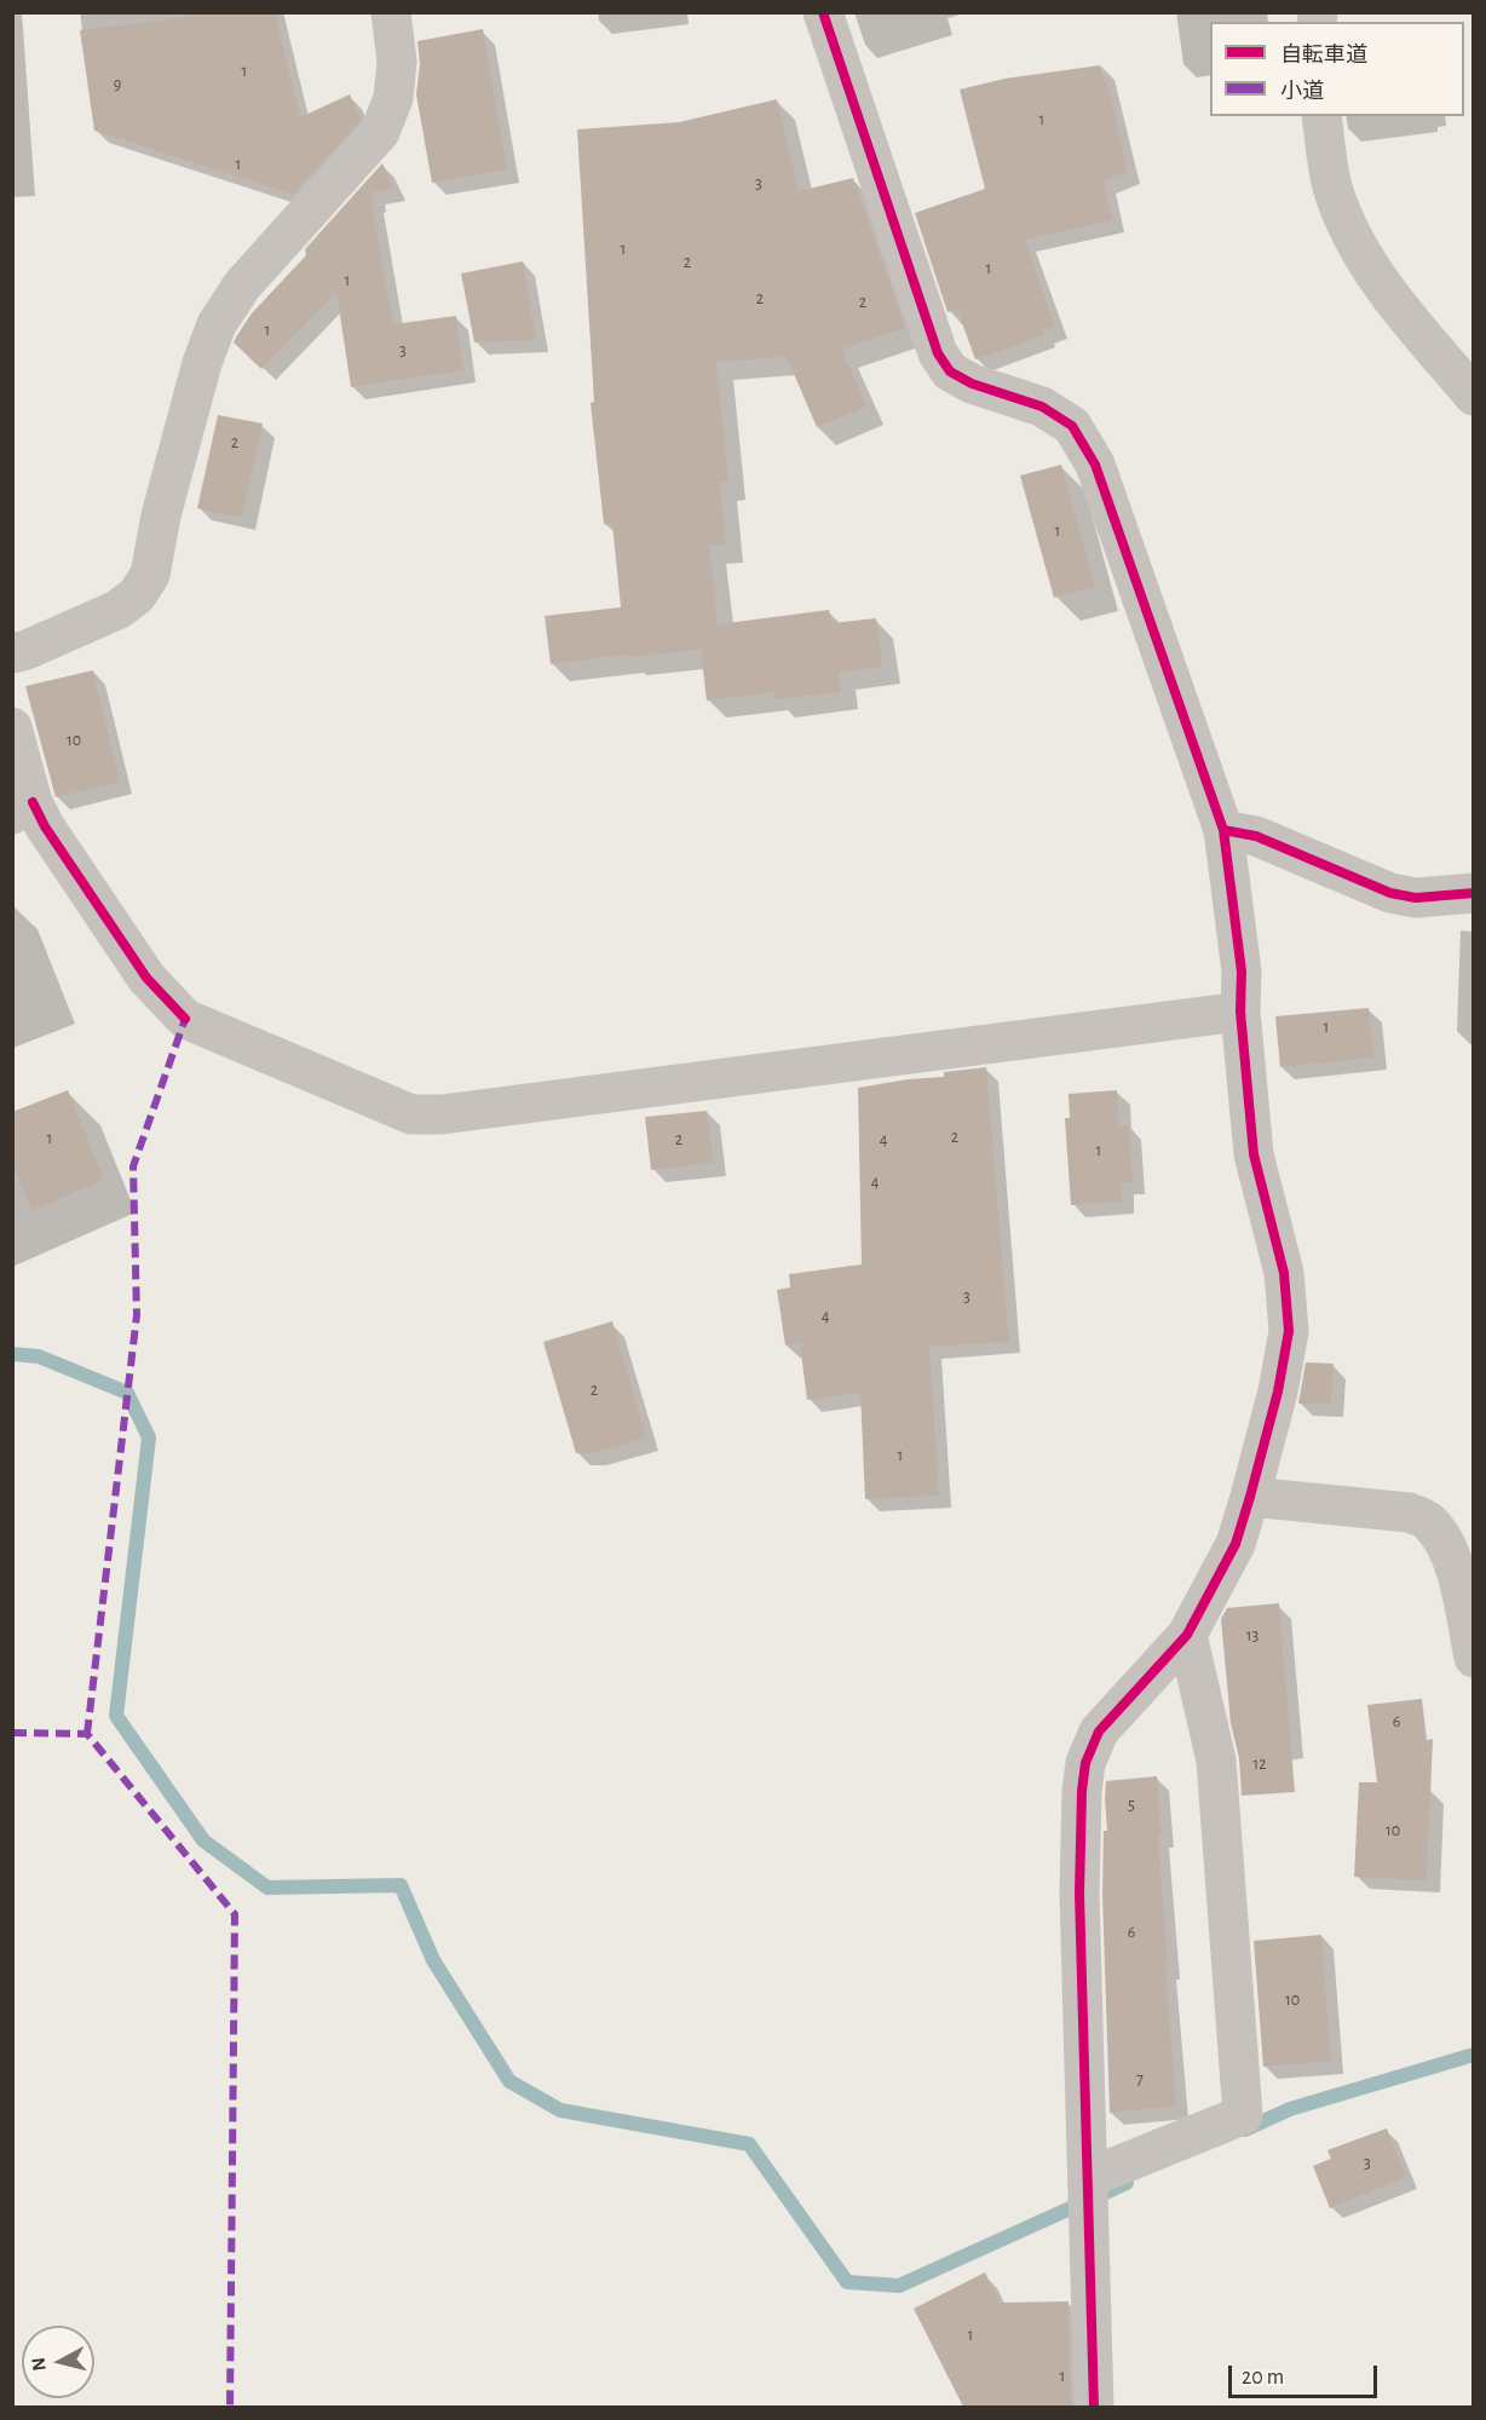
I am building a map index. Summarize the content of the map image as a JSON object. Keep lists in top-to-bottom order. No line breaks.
{"house_numbers":["1","9","1","1","3","1","2","1","1","2","2","1","3","2","1","10","1","2","1","2","4","1","4","3","4","2","1","13","6","12","5","10","6","10","7","3","1","1"],"legend":["自転車道","小道"],"scale_bar":"20 m","north":"left"}
